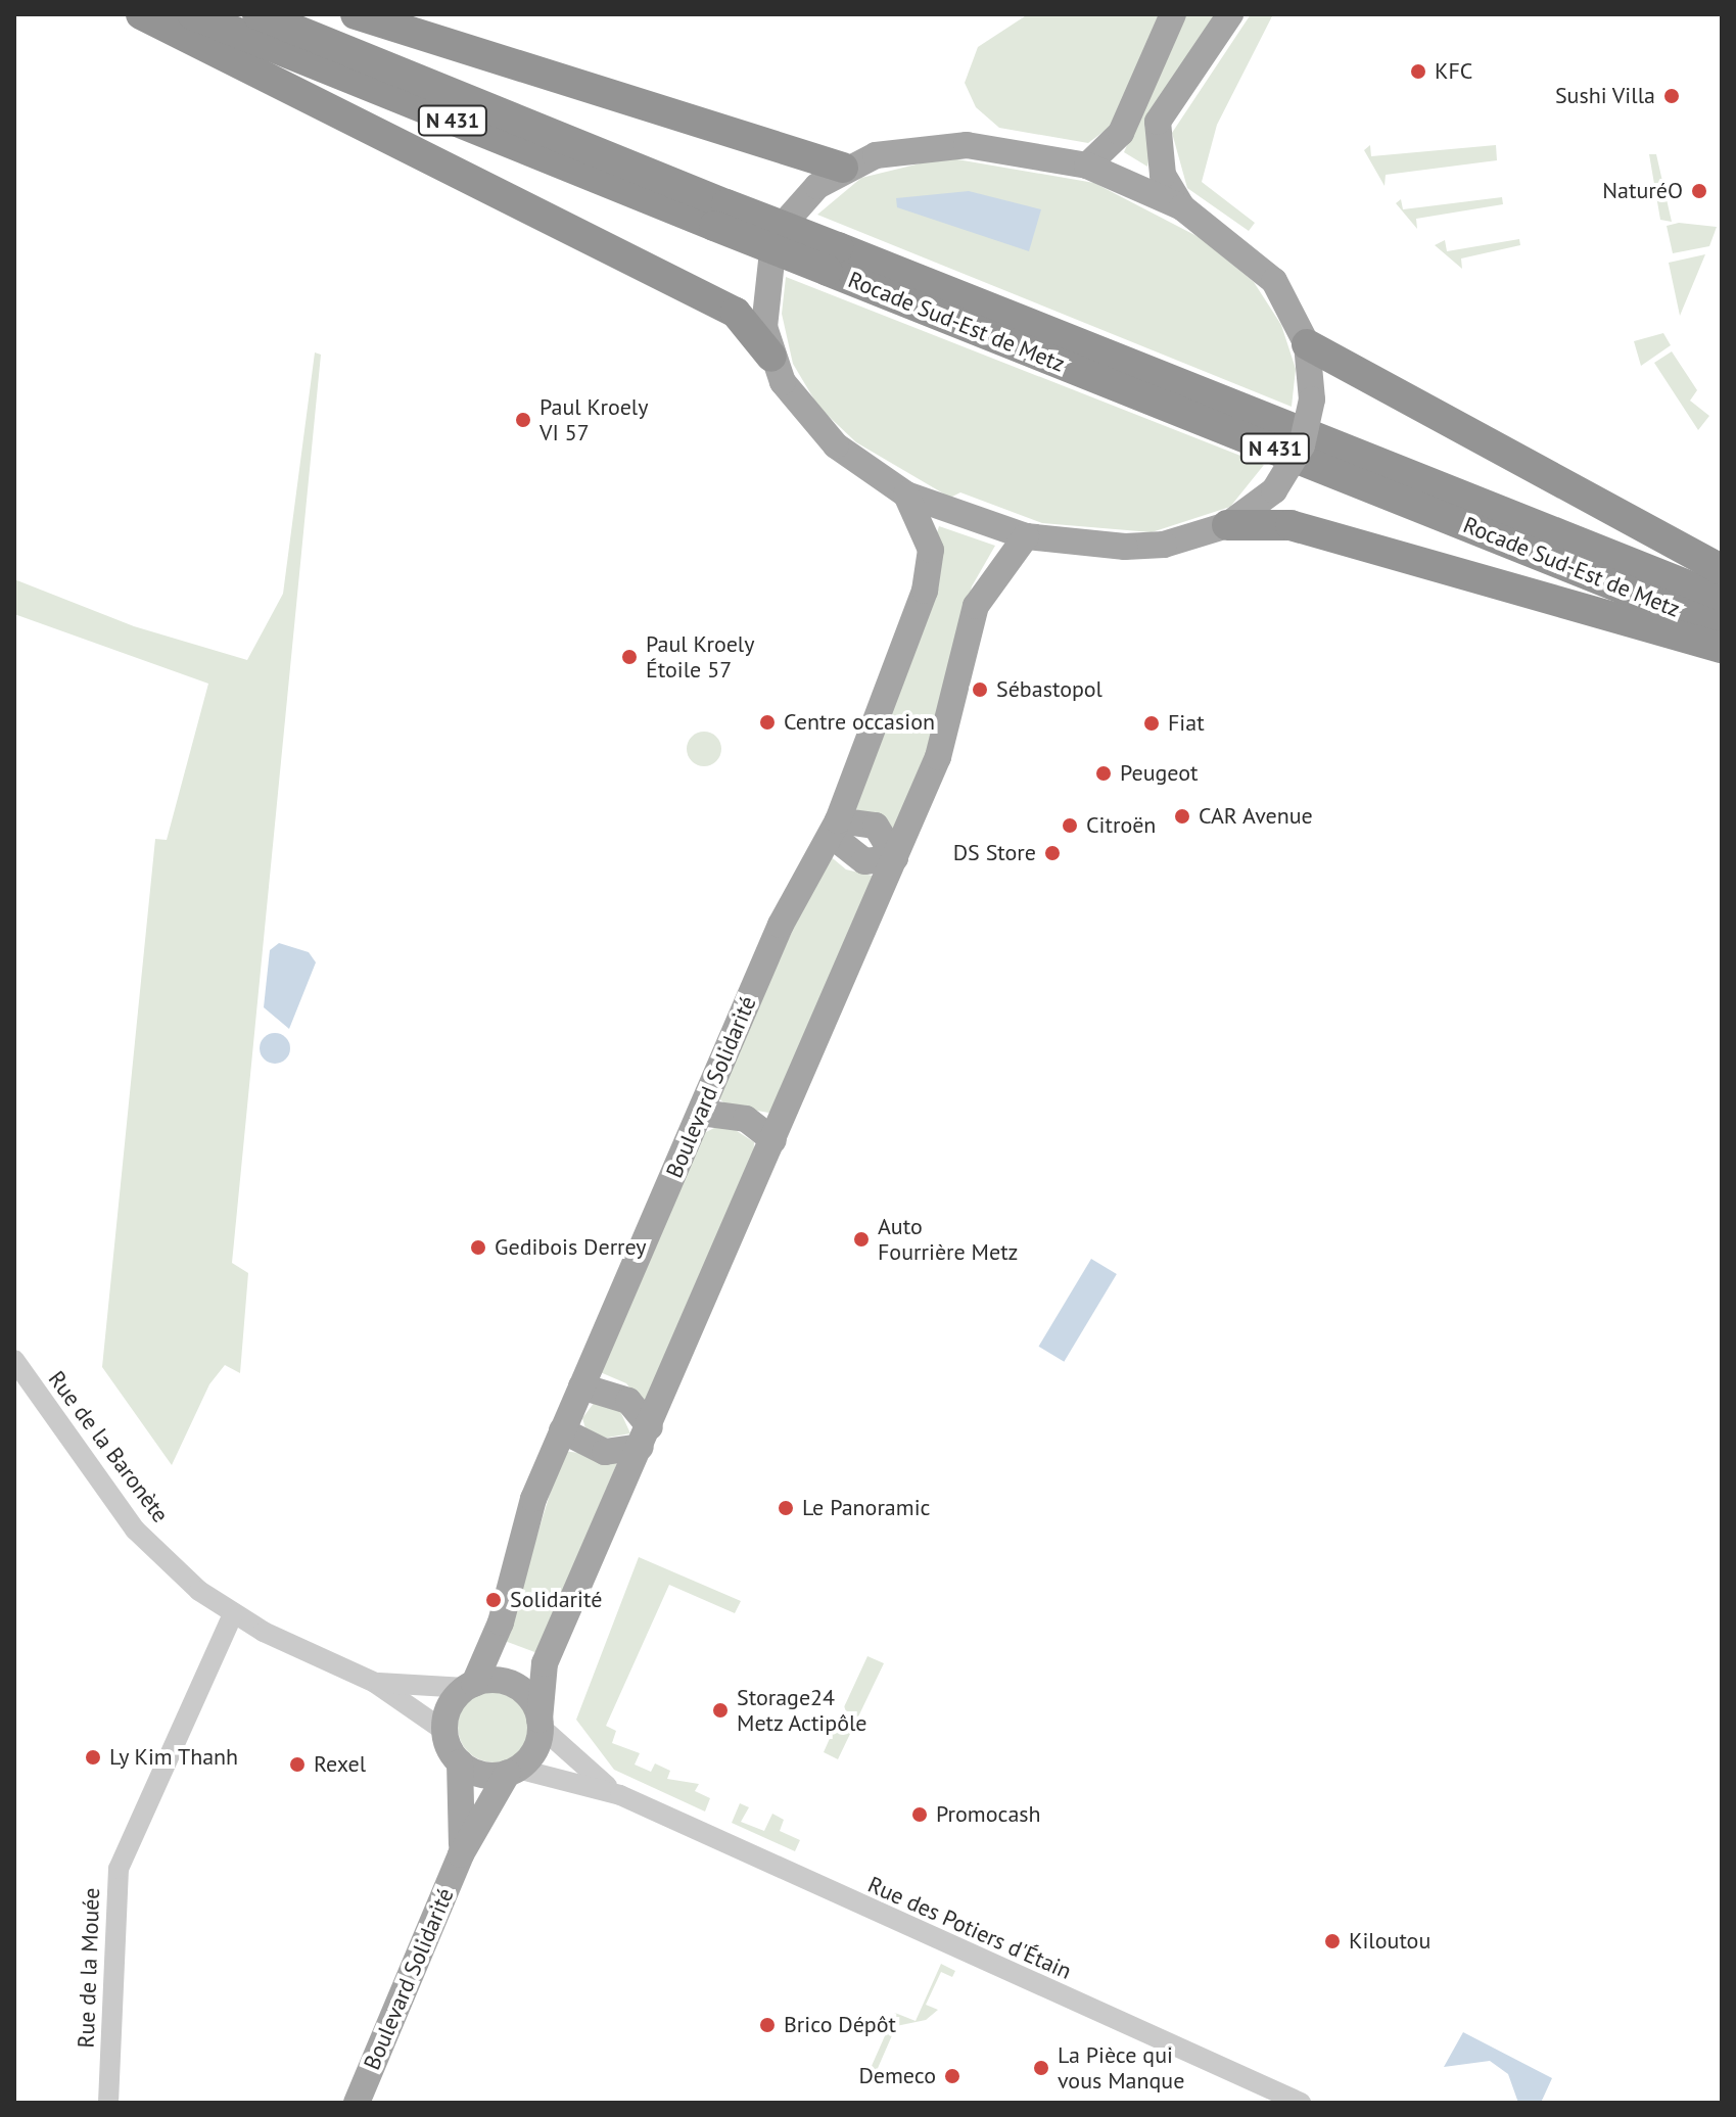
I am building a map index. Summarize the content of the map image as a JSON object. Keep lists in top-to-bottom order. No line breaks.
{"streets":{"highway":["N 431","Rocade Sud-Est de Metz"],"main road":["Boulevard Solidarité"],"street":["Rue de la Baronète","Rue des Potiers d'Étain","Rue de la Mouée"]},"crossings":[["Boulevard Solidarité","Rue de la Baronète"],["Boulevard Solidarité","Rue des Potiers d'Étain"],["Rue de la Baronète","Rue des Potiers d'Étain"],["Rue de la Baronète","Rue de la Mouée"]],"places":["KFC","Sushi Villa","NaturéO","Paul Kroely VI 57","Paul Kroely Étoile 57","Sébastopol","Centre occasion","Fiat","Peugeot","CAR Avenue","Citroën","DS Store","Auto Fourrière Metz","Gedibois Derrey","Le Panoramic","Solidarité","Storage24 Metz Actipôle","Ly Kim Thanh","Rexel","Promocash","Kiloutou","Brico Dépôt","La Pièce qui vous Manque","Demeco"]}
